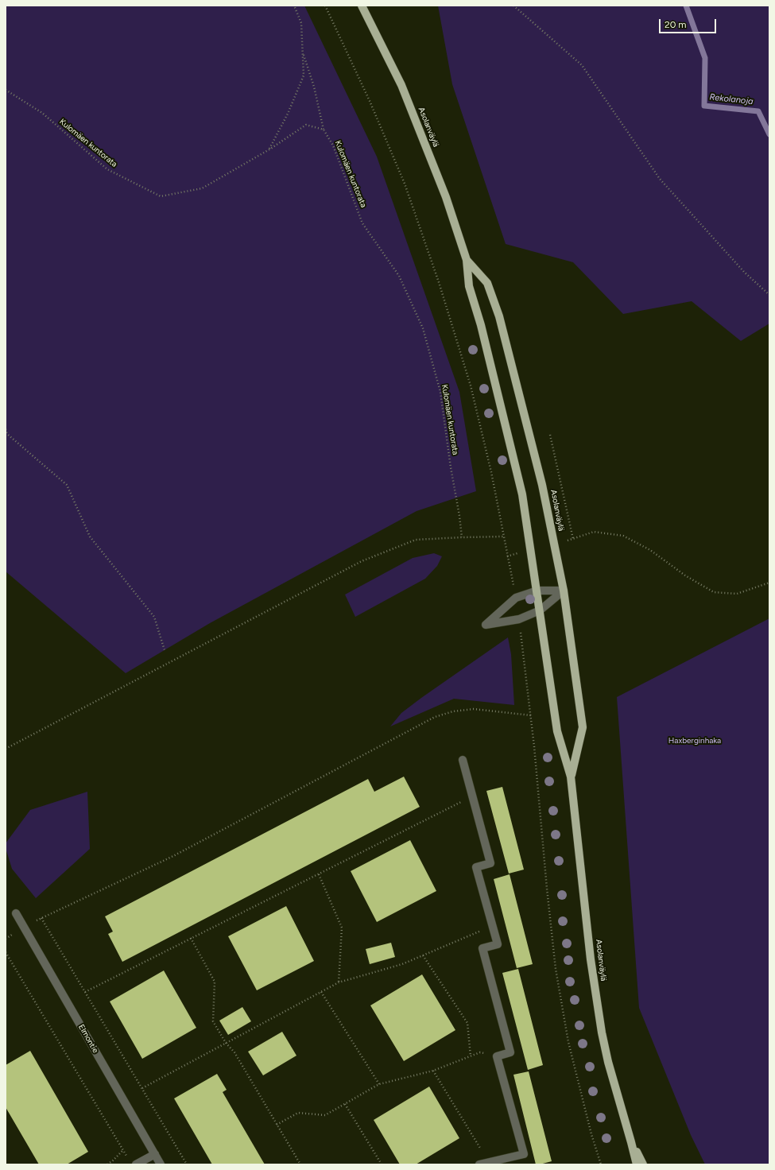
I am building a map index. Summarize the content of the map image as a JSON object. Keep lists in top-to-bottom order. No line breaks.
{"streets":{"main road":["Asolanväylä"],"street":["Elmontie"],"path":["Kulomäen kuntorata"]},"water":["Rekolanoja"],"parks":["Haxberginhaka"],"scale_bar":"20 m"}
